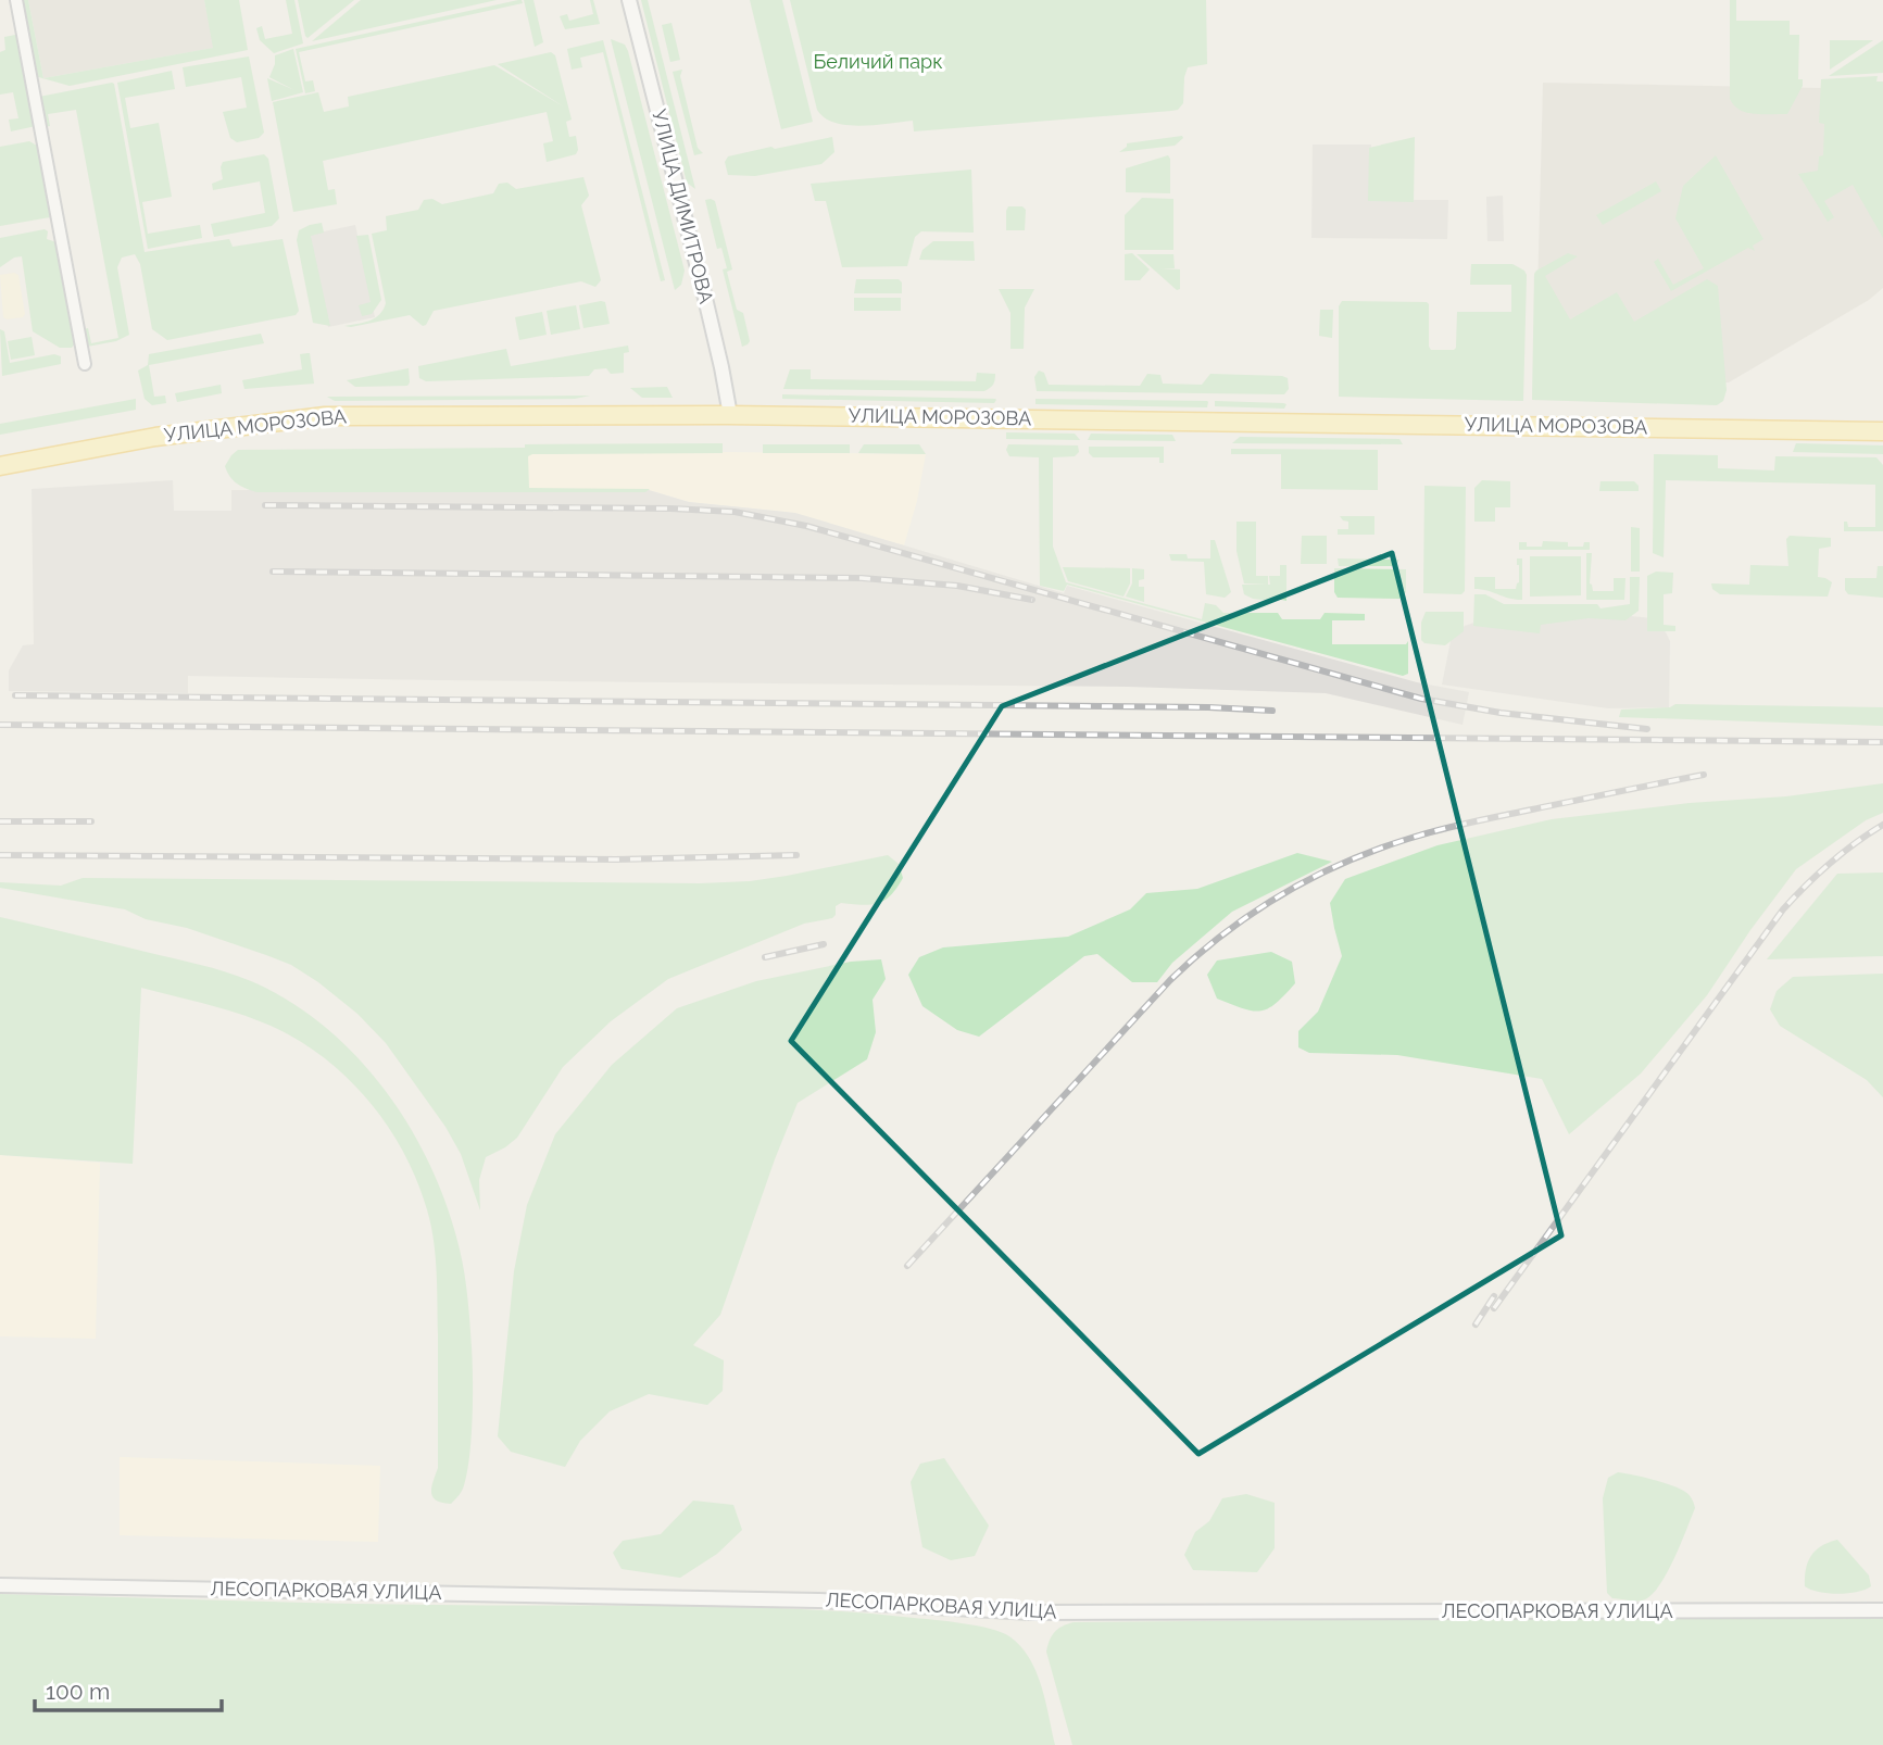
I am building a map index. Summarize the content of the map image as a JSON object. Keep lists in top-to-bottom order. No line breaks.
{"streets":{"main road":["УЛИЦА МОРОЗОВА"],"street":["УЛИЦА ДИМИТРОВА","ЛЕСОПАРКОВАЯ УЛИЦА"]},"crossings":[["УЛИЦА ДИМИТРОВА","УЛИЦА МОРОЗОВА"]],"parks":["Беличий парк"],"scale_bar":"100 m"}
